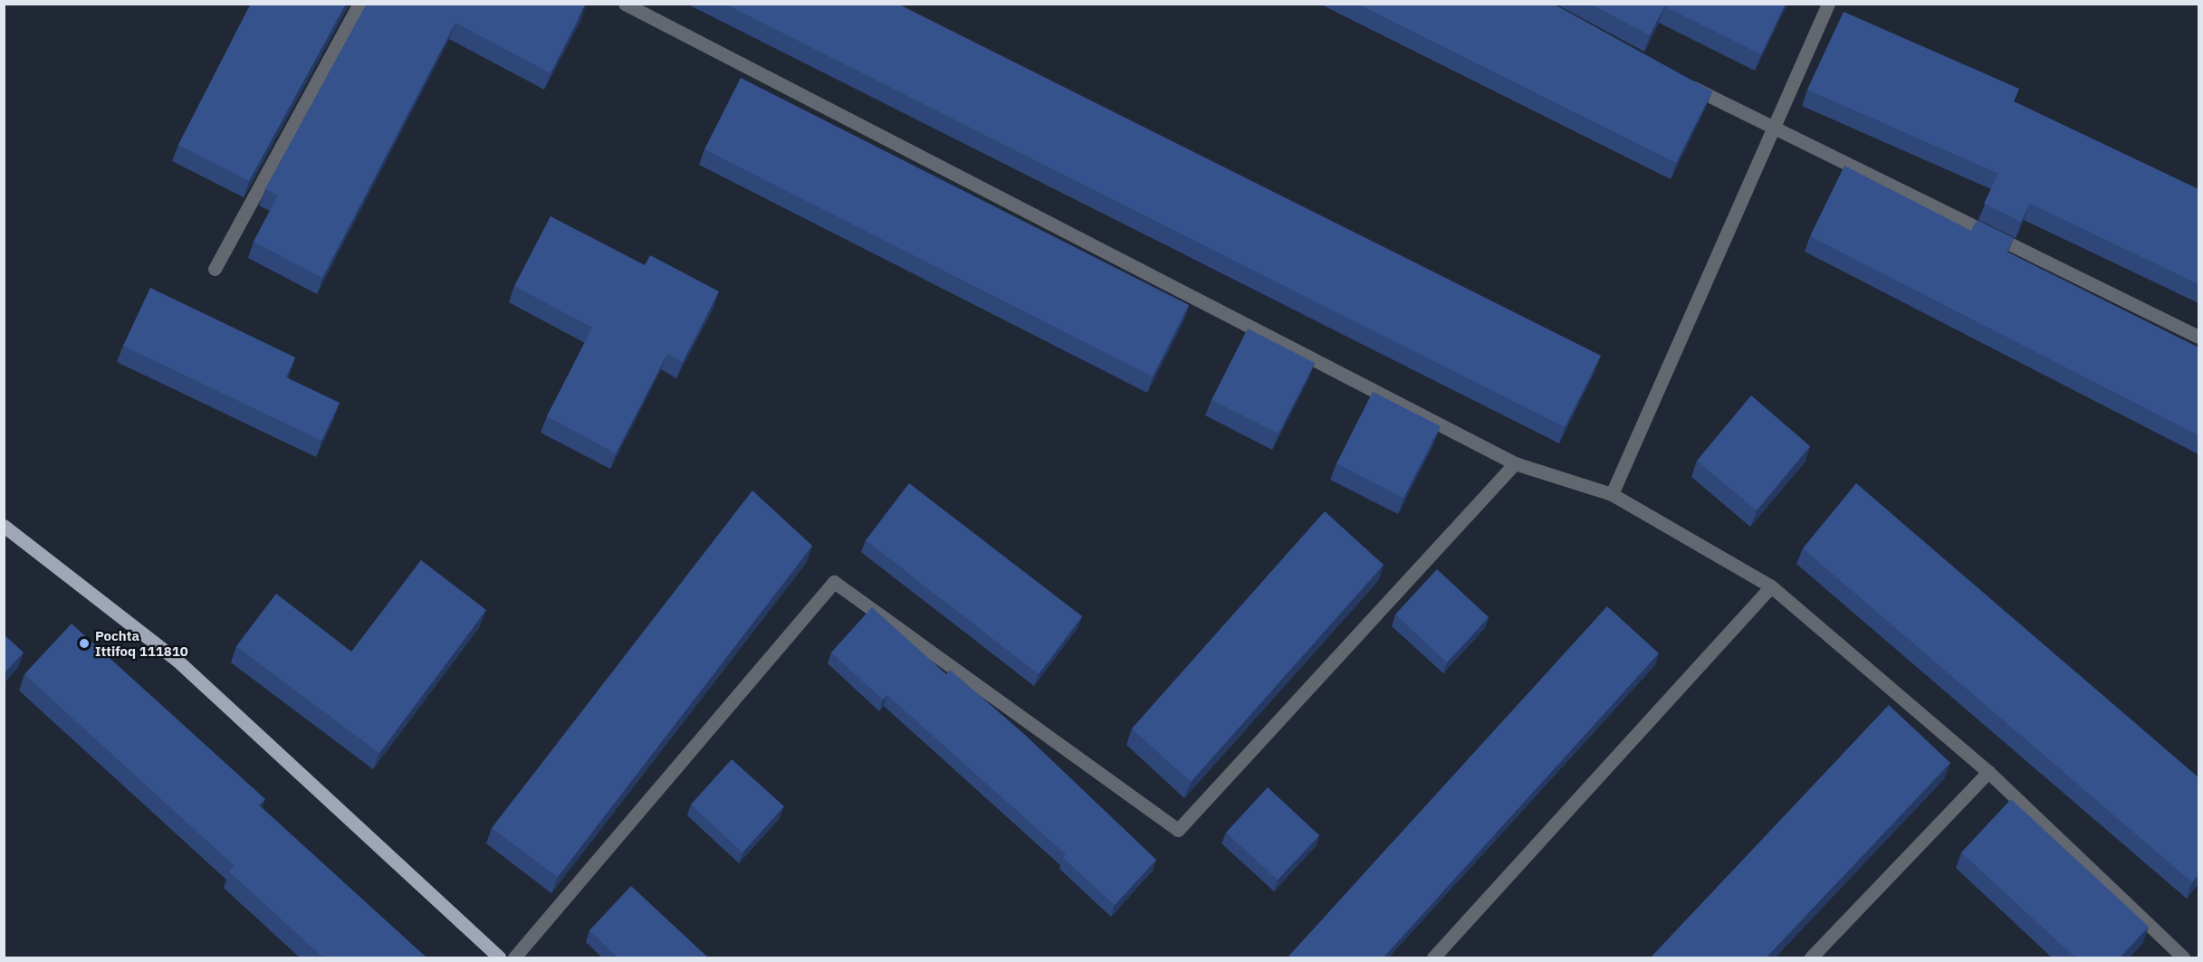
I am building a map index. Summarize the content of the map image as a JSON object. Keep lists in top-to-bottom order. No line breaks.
{"places":["Pochta Ittifoq 111810"]}
